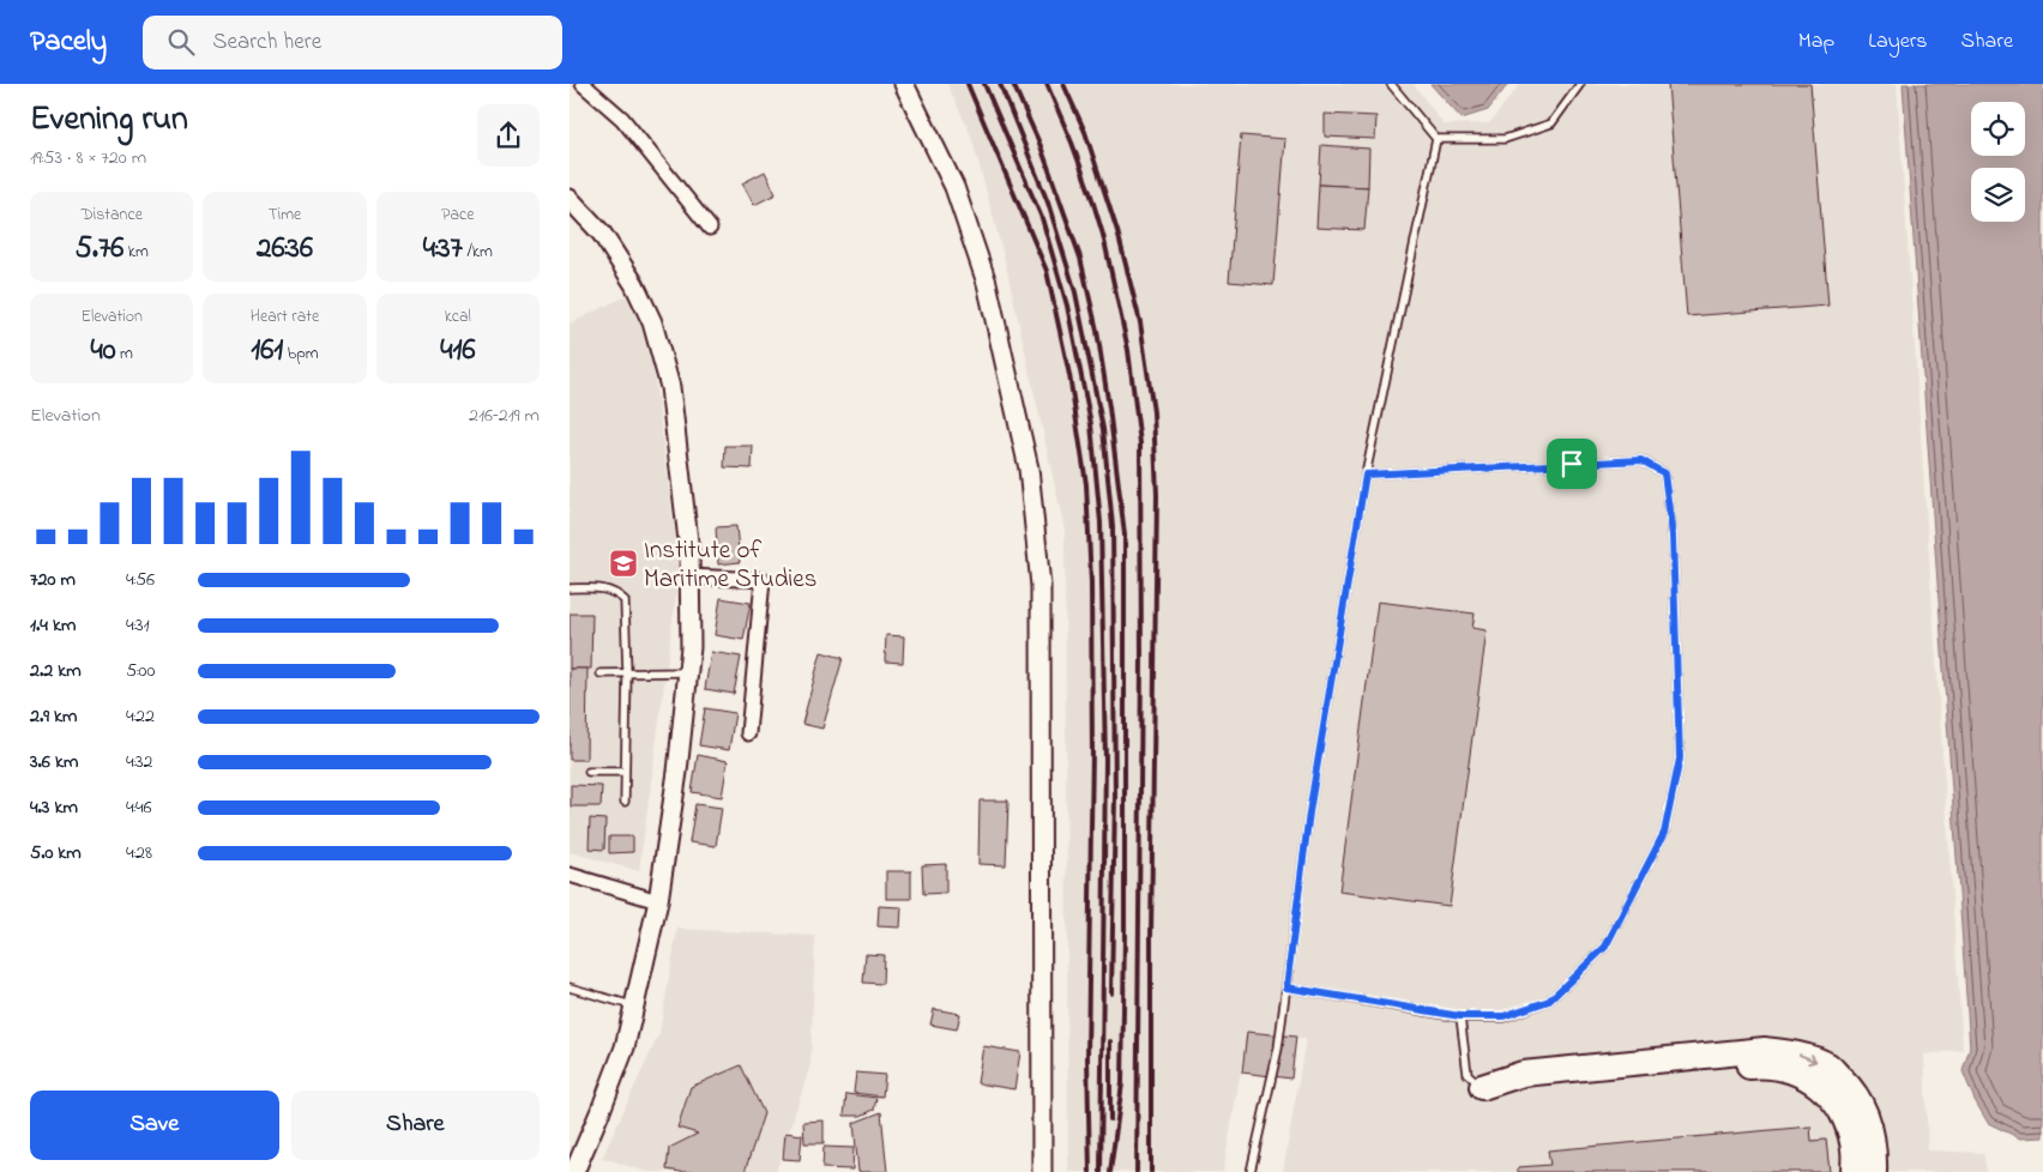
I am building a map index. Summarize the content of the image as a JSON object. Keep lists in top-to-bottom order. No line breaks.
{"places":{"school or university":["Institute of Maritime Studies"]},"page":{"header":"Pacely","search":"Search here","nav":["Map","Layers","Share"],"heading":["Evening run","19:53 · 8 × 720 m"],"stats":[["Distance","5.76 km"],["Time","26:36"],["Pace","4:37 /km"],["Elevation","40 m"],["Heart rate","161 bpm"],["kcal","416"]],"chart":["Elevation","216–219 m"],"list":[{"name":"720 m","note":"4:56"},{"name":"1.4 km","note":"4:31"},{"name":"2.2 km","note":"5:00"},{"name":"2.9 km","note":"4:22"},{"name":"3.6 km","note":"4:32"},{"name":"4.3 km","note":"4:46"},{"name":"5.0 km","note":"4:28"}],"buttons":["Save","Share"]}}
